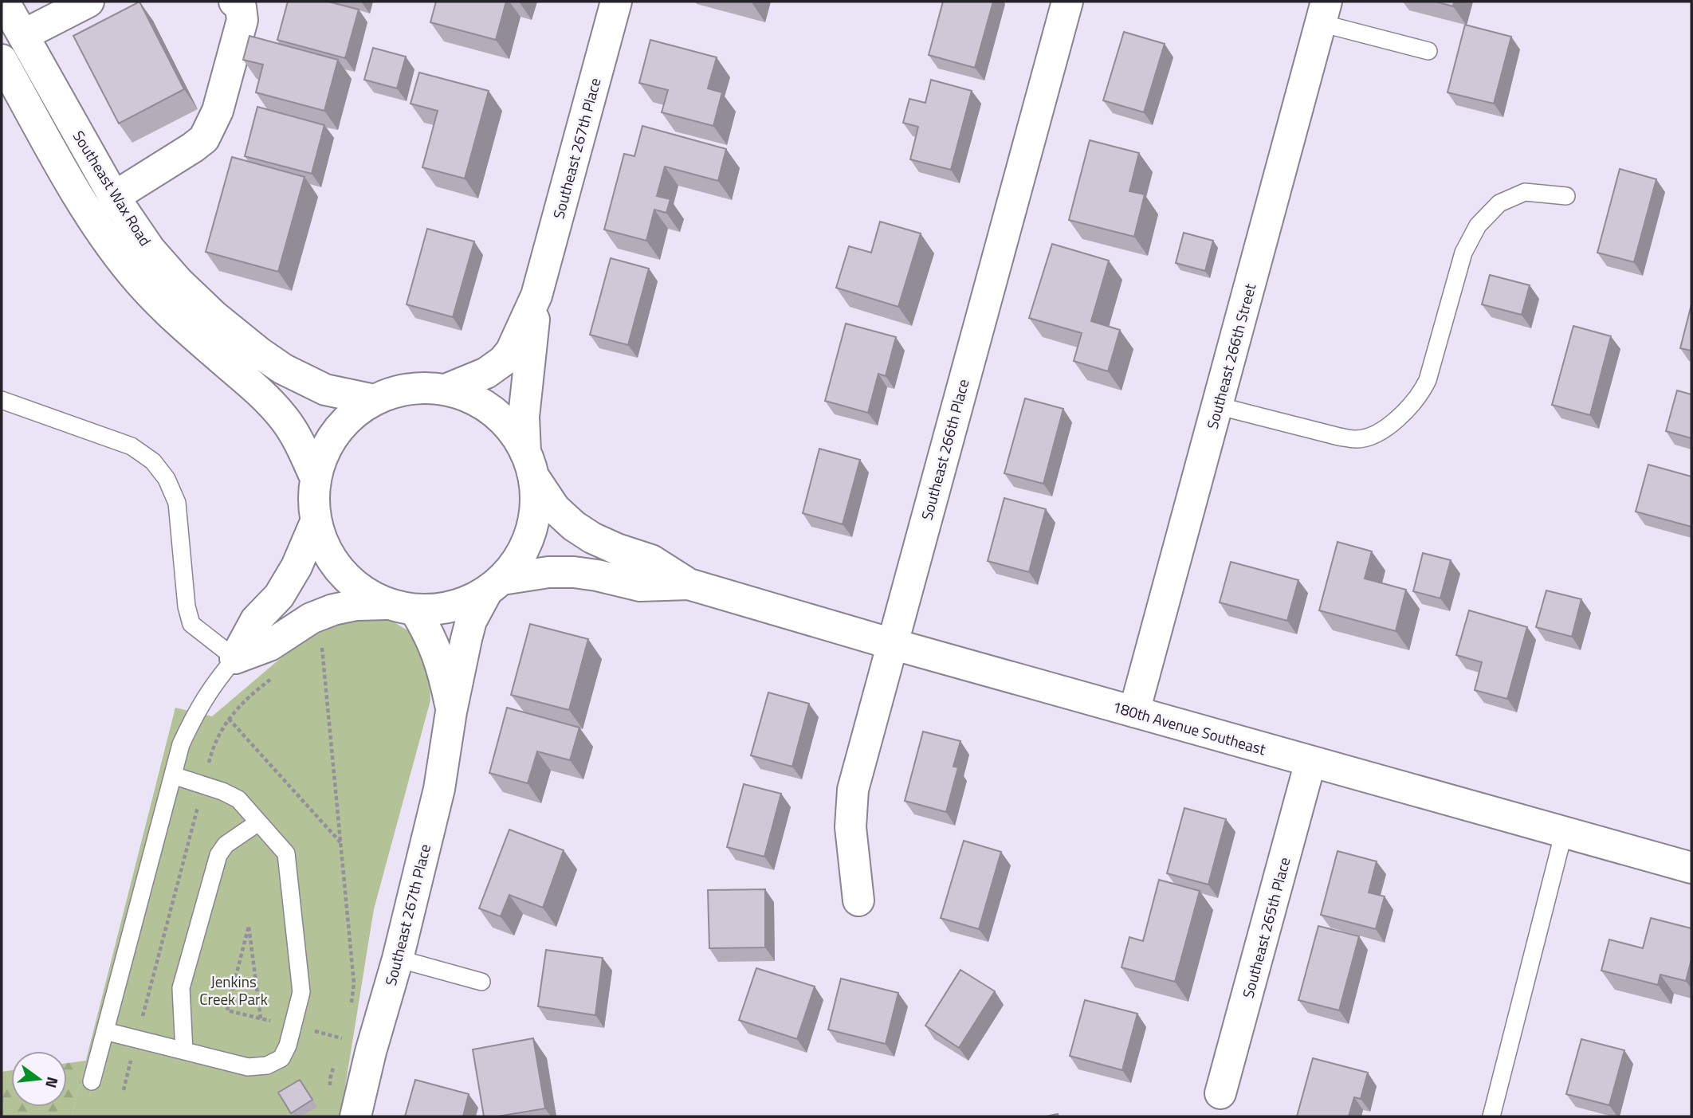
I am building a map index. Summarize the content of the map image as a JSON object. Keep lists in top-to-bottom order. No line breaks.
{"streets":{"street":["Southeast 267th Place","Southeast Wax Road","Southeast 266th Street","Southeast 266th Place","180th Avenue Southeast","Southeast 265th Place"]},"crossings":[["Southeast 267th Place","180th Avenue Southeast"],["Southeast 266th Street","180th Avenue Southeast"],["Southeast 266th Place","180th Avenue Southeast"],["180th Avenue Southeast","Southeast 265th Place"]],"parks":["Jenkins Creek Park"],"north":"right"}
